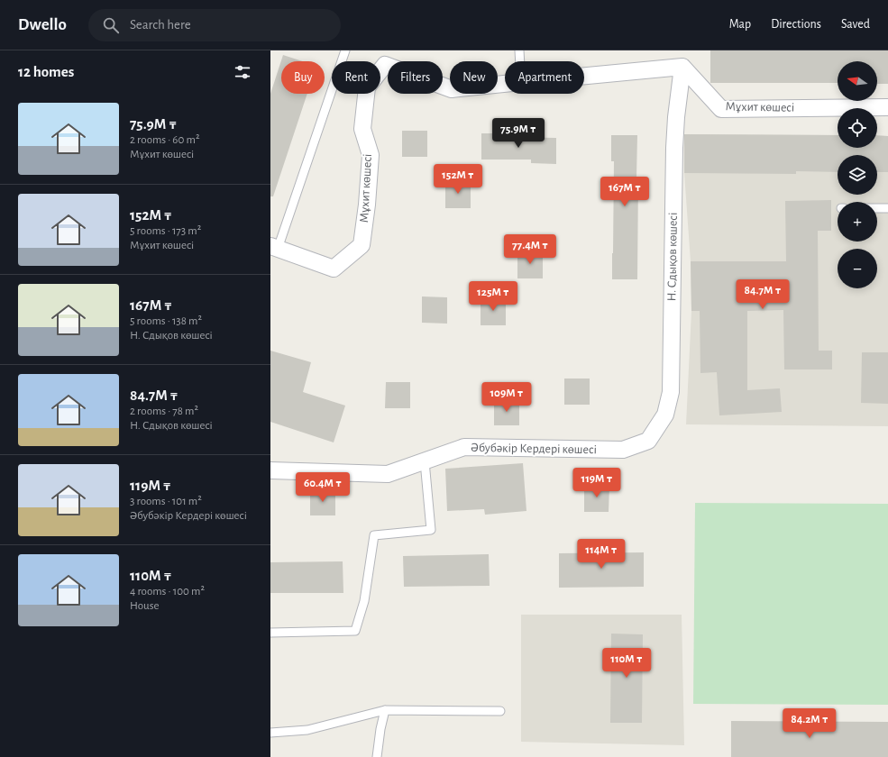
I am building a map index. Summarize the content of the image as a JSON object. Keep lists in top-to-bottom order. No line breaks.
{"streets":{"street":["Мұхит көшесі","Н. Сдықов көшесі","Әбубәкір Кердері көшесі"]},"crossings":[["Мұхит көшесі","Н. Сдықов көшесі"],["Н. Сдықов көшесі","Әбубәкір Кердері көшесі"]],"north":"left","page":{"header":"Dwello","search":"Search here","nav":["Map","Directions","Saved"],"heading":"12 homes","map_buttons":["+","−"],"chip":["Buy","Rent","Filters","New","Apartment"],"list":[{"name":"75.9M ₸","note":"2 rooms · 60 m² · Мұхит көшесі"},{"name":"152M ₸","note":"5 rooms · 173 m² · Мұхит көшесі"},{"name":"167M ₸","note":"5 rooms · 138 m² · Н. Сдықов көшесі"},{"name":"84.7M ₸","note":"2 rooms · 78 m² · Н. Сдықов көшесі"},{"name":"119M ₸","note":"3 rooms · 101 m² · Әбубәкір Кердері көшесі"},{"name":"110M ₸","note":"4 rooms · 100 m² · House"}],"price":["75.9M ₸","152M ₸","167M ₸","77.4M ₸","84.7M ₸","125M ₸","109M ₸","119M ₸","60.4M ₸","114M ₸","110M ₸","84.2M ₸"]}}
